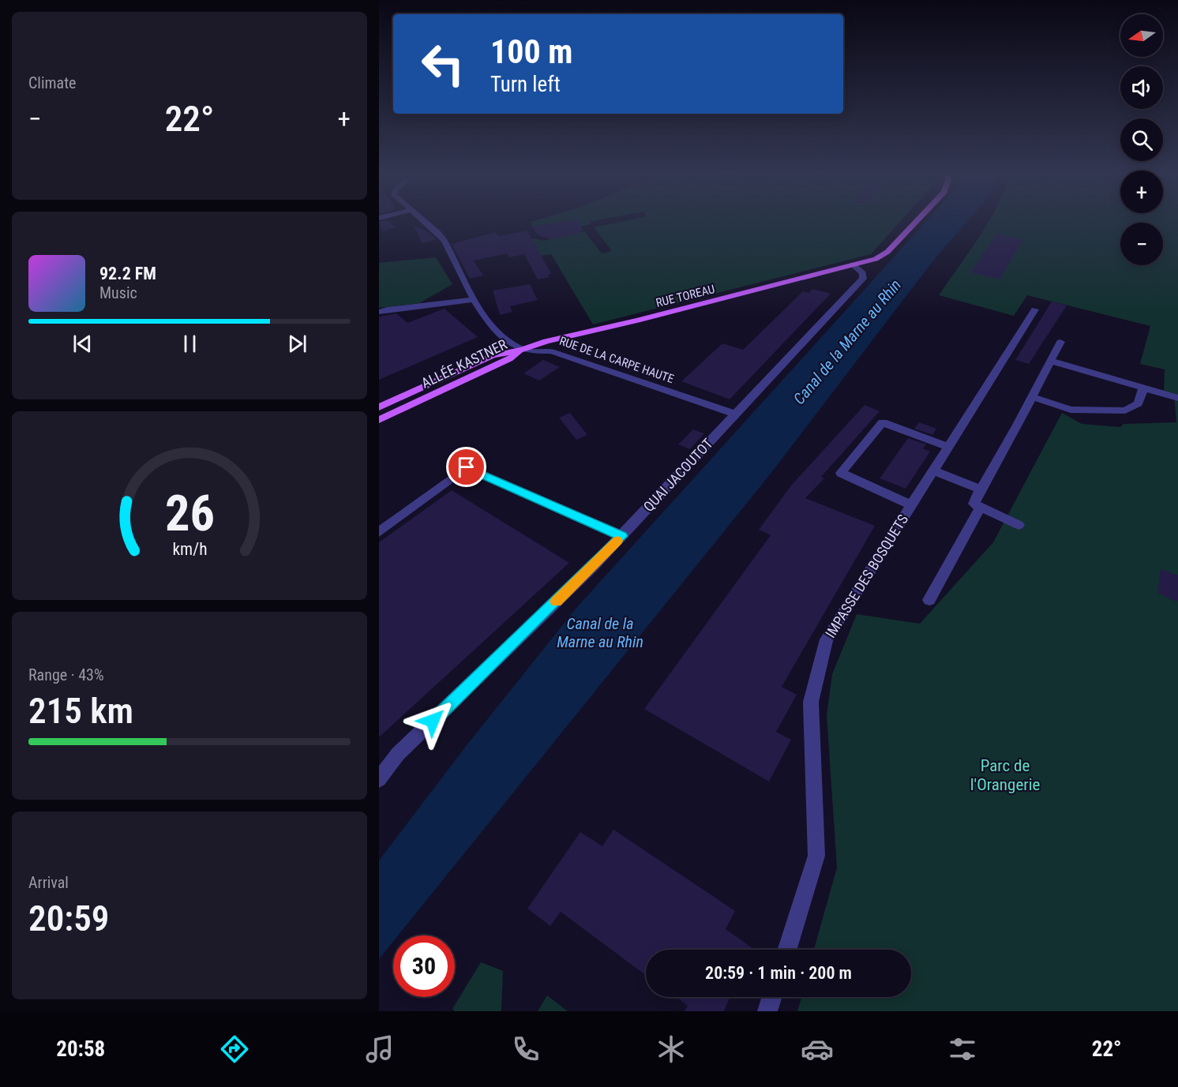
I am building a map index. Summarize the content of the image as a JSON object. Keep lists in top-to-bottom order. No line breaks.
{"streets":{"main road":["RUE TOREAU","ALLÉE KASTNER"],"street":["RUE DE LA CARPE HAUTE","QUAI JACOUTOT","IMPASSE DES BOSQUETS"]},"crossings":[["RUE TOREAU","RUE DE LA CARPE HAUTE"],["RUE TOREAU","ALLÉE KASTNER"],["RUE TOREAU","QUAI JACOUTOT"],["RUE DE LA CARPE HAUTE","ALLÉE KASTNER"],["RUE DE LA CARPE HAUTE","QUAI JACOUTOT"]],"water":["Canal de la Marne au Rhin"],"parks":["Parc de l'Orangerie"],"north":"left","page":{"tile":["Climate",["Range · 43%","215 km"],["Arrival","20:59"]],"map_buttons":["+","−"],"turn":["100 m","Turn left"],"heat":["−","22°","+"],"song":["92.2 FM","Music"],"limit":"30","trip":"20:59 · 1 min · 200 m","tabs":["20:58","22°"],"gauge":["26","km/h"]}}
